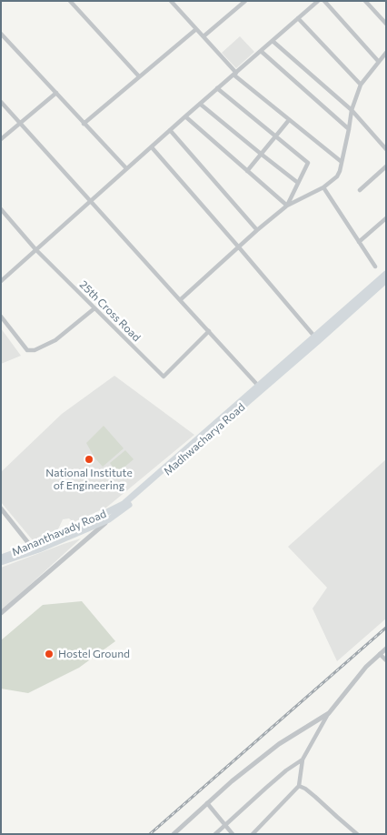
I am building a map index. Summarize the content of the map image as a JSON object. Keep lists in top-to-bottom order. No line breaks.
{"streets":{"main road":["Madhwacharya Road","Mananthavady Road"],"street":["25th Cross Road"]},"crossings":[["Madhwacharya Road","Mananthavady Road"]],"places":["National Institute of Engineering","Hostel Ground"]}
